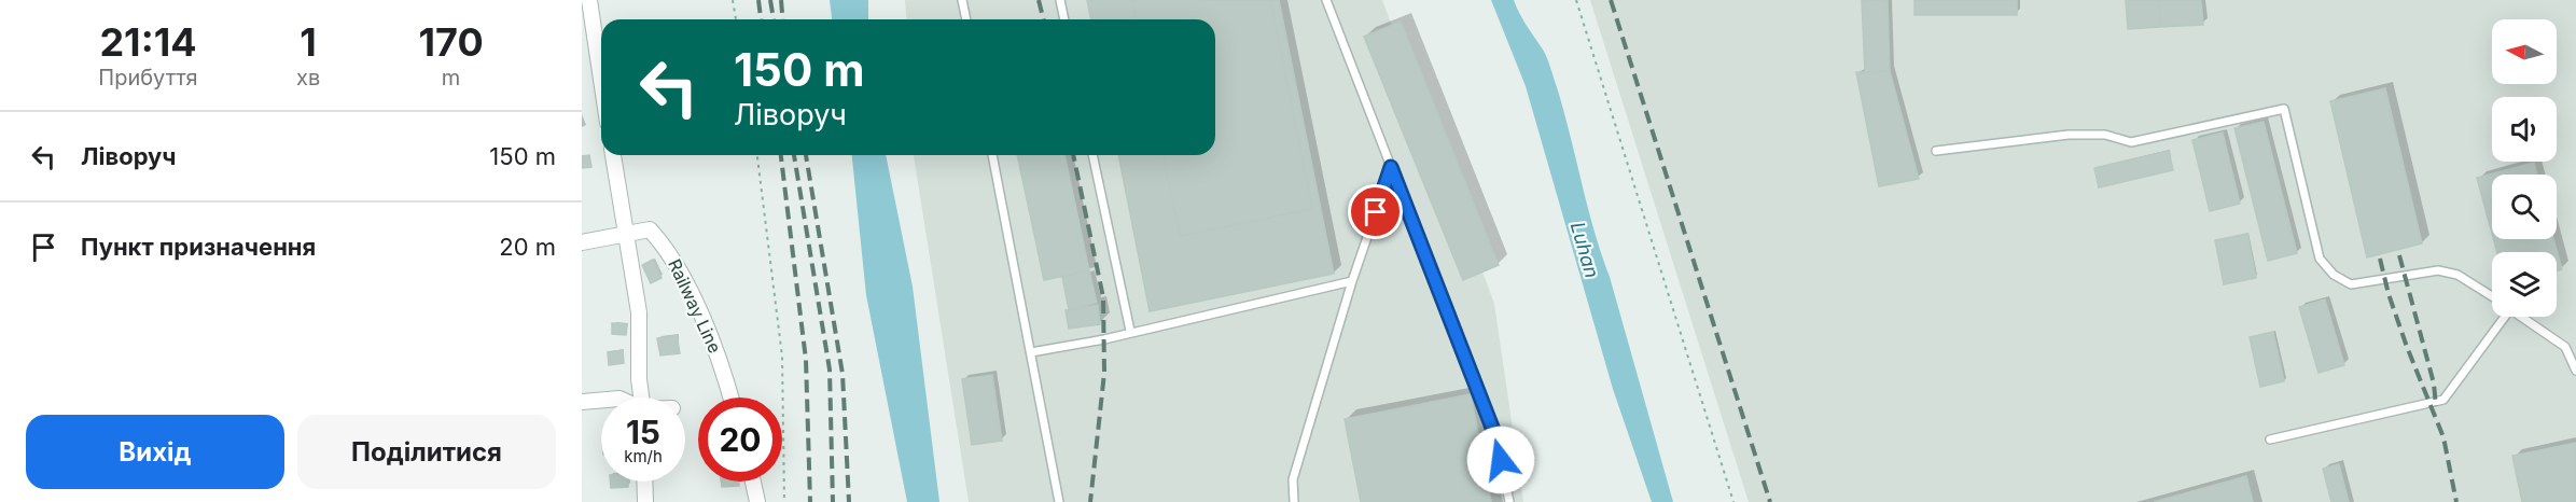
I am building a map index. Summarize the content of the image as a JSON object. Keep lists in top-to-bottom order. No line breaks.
{"streets":{"street":["Railway Line"]},"water":["Luhan"],"north":"left","page":{"eta":["21:14","Прибуття","1","хв","170","m"],"turn":["150 m","Ліворуч"],"list":[{"name":"Ліворуч","value":"150 m"},{"name":"Пункт призначення","value":"20 m"}],"speed":"15 km/h","limit":"20","buttons":["Вихід","Поділитися"]}}
